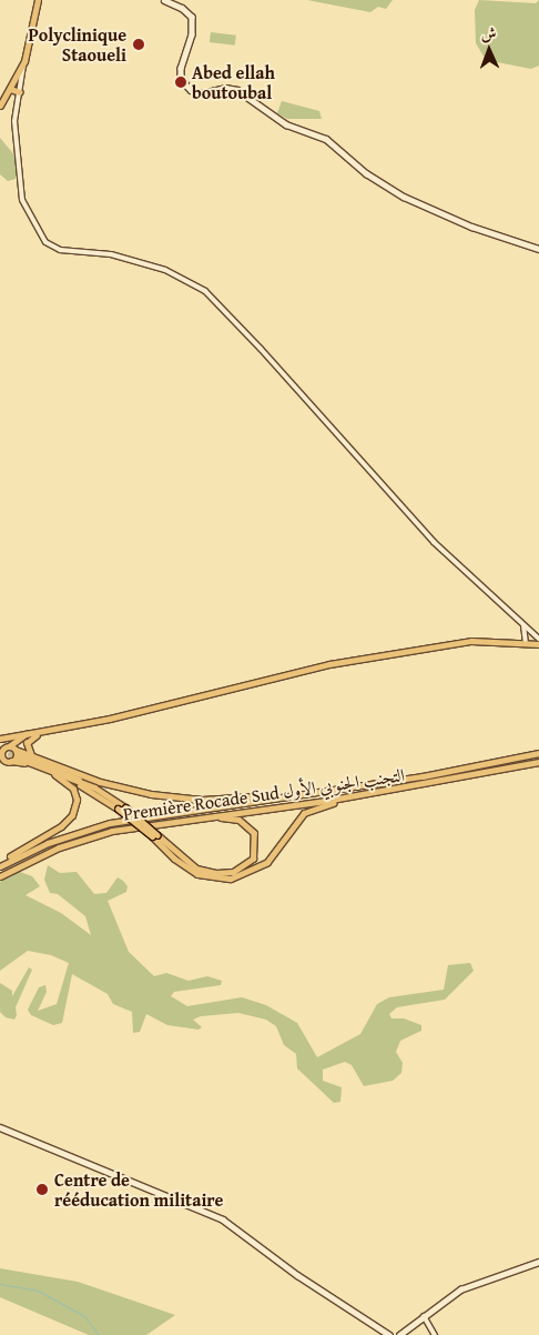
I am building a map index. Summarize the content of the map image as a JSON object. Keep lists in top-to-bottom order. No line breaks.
{"streets":{"highway":["Première Rocade Sud التجنب الجنوبي الأول"]},"places":["Polyclinique Staoueli","Abed ellah boutoubal","Centre de rééducation militaire"],"north":"top"}
